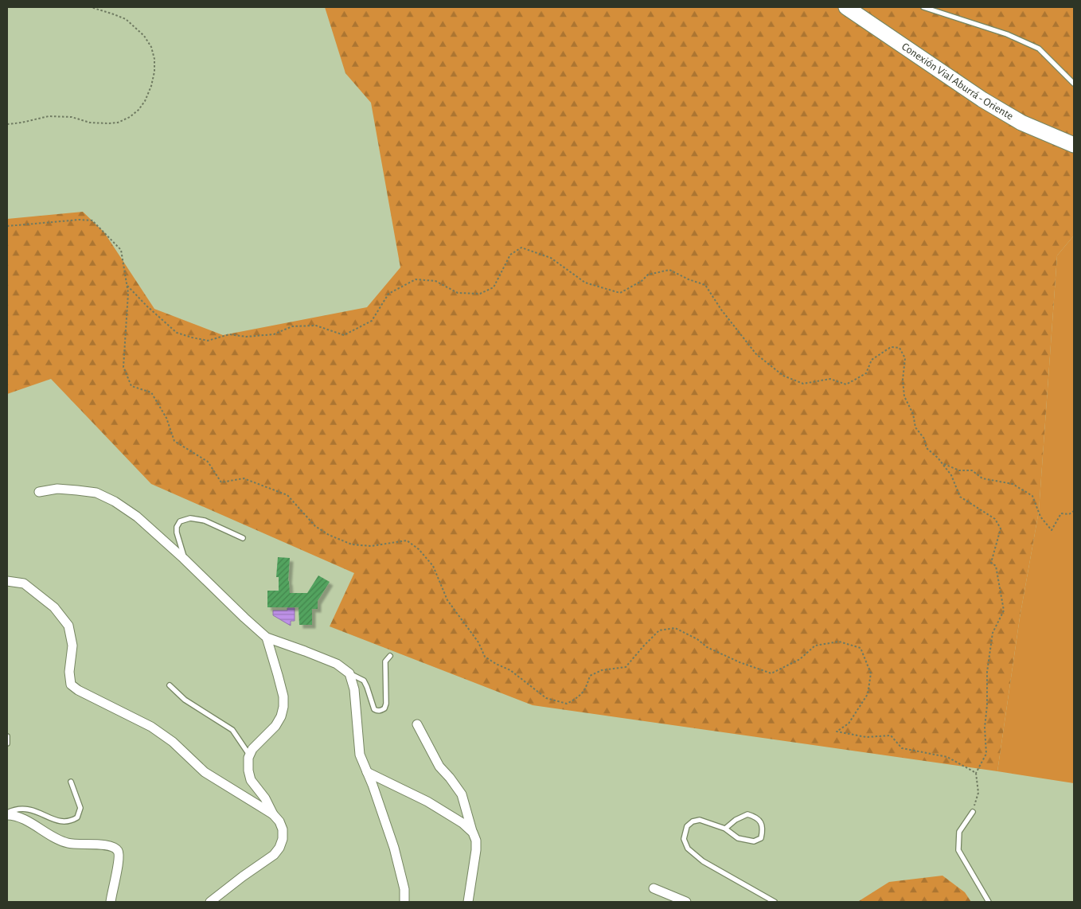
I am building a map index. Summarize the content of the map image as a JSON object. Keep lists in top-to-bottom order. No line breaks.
{"streets":{"main road":["Conexión Vial Aburrá - Oriente"]}}
